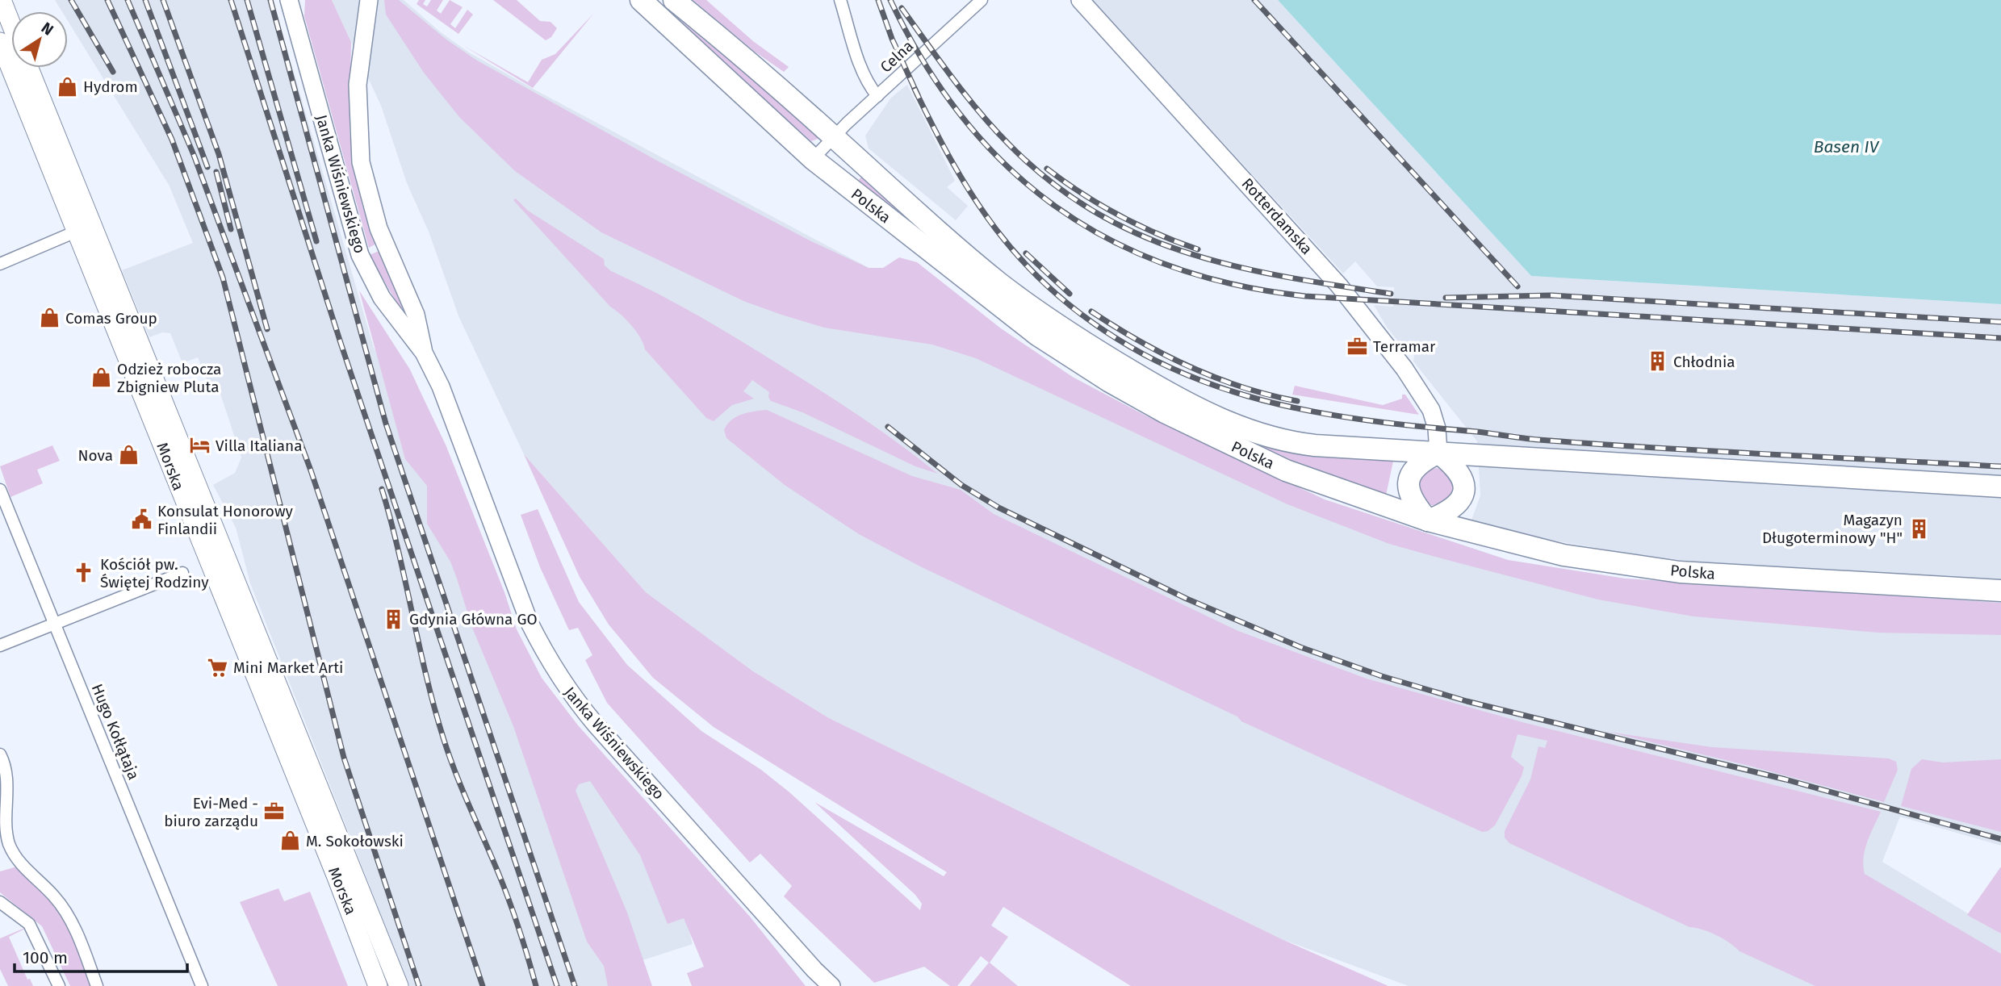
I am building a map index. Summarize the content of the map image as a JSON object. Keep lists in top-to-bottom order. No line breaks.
{"streets":{"highway":["Polska"],"main road":["Janka Wiśniewskiego","Rotterdamska","Morska"],"street":["Celna","Hugo Kołłątaja"]},"crossings":[["Celna","Polska"],["Polska","Rotterdamska"]],"water":["Basen IV"],"places":{"shop":["Hydrom","Comas Group","Odzież robocza Zbigniew Pluta","Nova","M. Sokołowski"],"office":["Terramar","Evi-Med - biuro zarządu"],"building":["Chłodnia","Magazyn Długoterminowy \"H\"","Gdynia Główna GO"],"hotel":["Villa Italiana"],"public building":["Konsulat Honorowy Finlandii"],"church":["Kościół pw. Świętej Rodziny"],"supermarket":["Mini Market Arti"]},"scale_bar":"100 m","north":"top right"}
